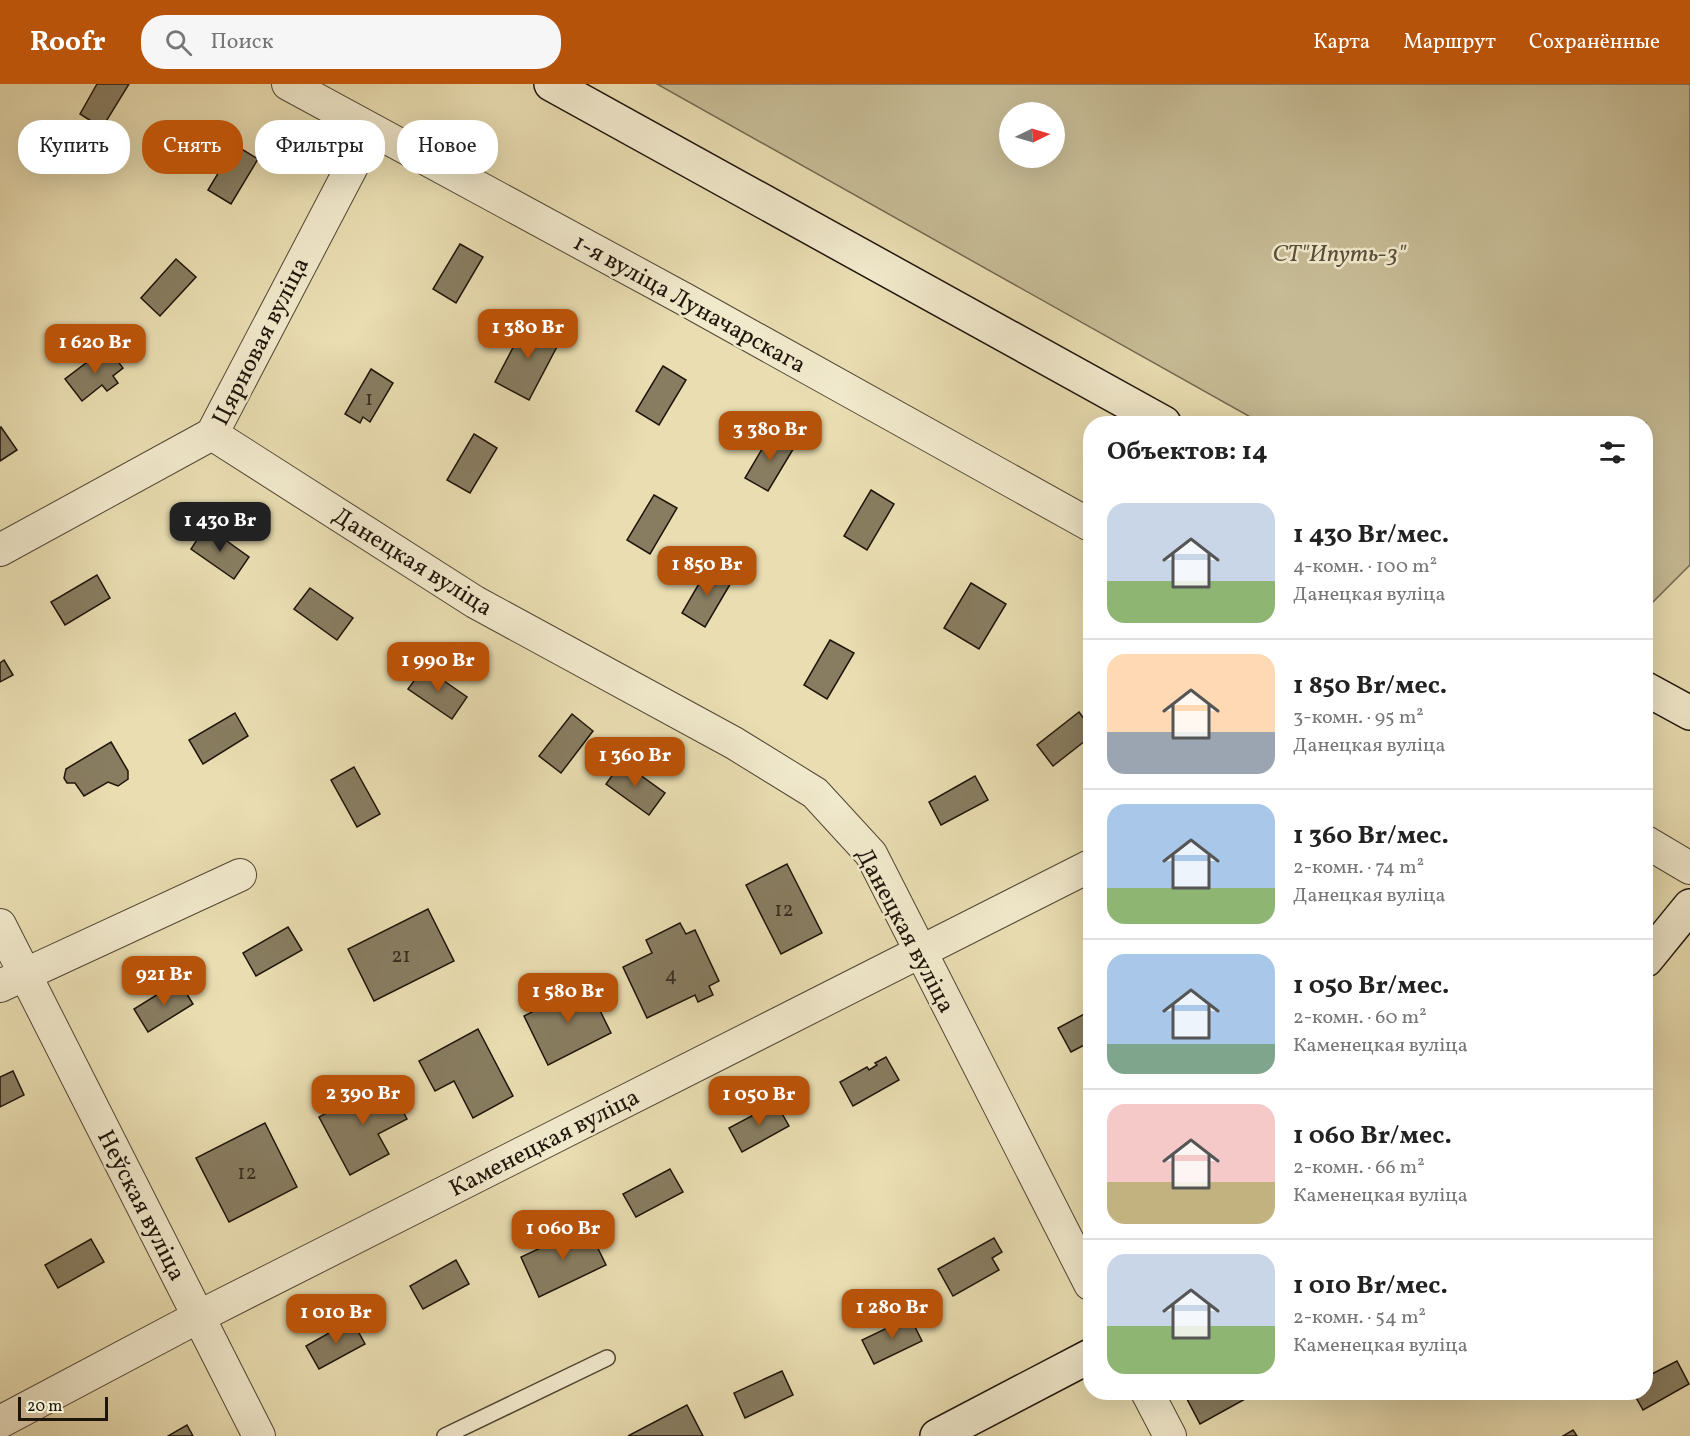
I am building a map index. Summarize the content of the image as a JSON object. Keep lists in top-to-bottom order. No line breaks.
{"streets":{"street":["1-я вуліца Луначарскага","Цярновая вуліца","Данецкая вуліца","Каменецкая вуліца","Неўская вуліца"]},"crossings":[["Цярновая вуліца","Данецкая вуліца"],["Данецкая вуліца","Каменецкая вуліца"],["Каменецкая вуліца","Неўская вуліца"]],"parks":["СТ\"Ипуть-3\""],"house_numbers":["1","12","21","4","12"],"scale_bar":"20 m","north":"right","page":{"header":"Roofr","search":"Поиск","nav":["Карта","Маршрут","Сохранённые"],"chip":["Купить","Снять","Фильтры","Новое"],"price":["1 380 Br","1 620 Br","3 380 Br","1 430 Br","1 850 Br","1 990 Br","1 360 Br","921 Br","1 580 Br","2 390 Br","1 050 Br","1 060 Br","1 280 Br","1 010 Br"],"heading":"Объектов: 14","list":[{"name":"1 430 Br/мес.","note":"4-комн. · 100 m² · Данецкая вуліца"},{"name":"1 850 Br/мес.","note":"3-комн. · 95 m² · Данецкая вуліца"},{"name":"1 360 Br/мес.","note":"2-комн. · 74 m² · Данецкая вуліца"},{"name":"1 050 Br/мес.","note":"2-комн. · 60 m² · Каменецкая вуліца"},{"name":"1 060 Br/мес.","note":"2-комн. · 66 m² · Каменецкая вуліца"},{"name":"1 010 Br/мес.","note":"2-комн. · 54 m² · Каменецкая вуліца"}],"scale":"20 m"}}
